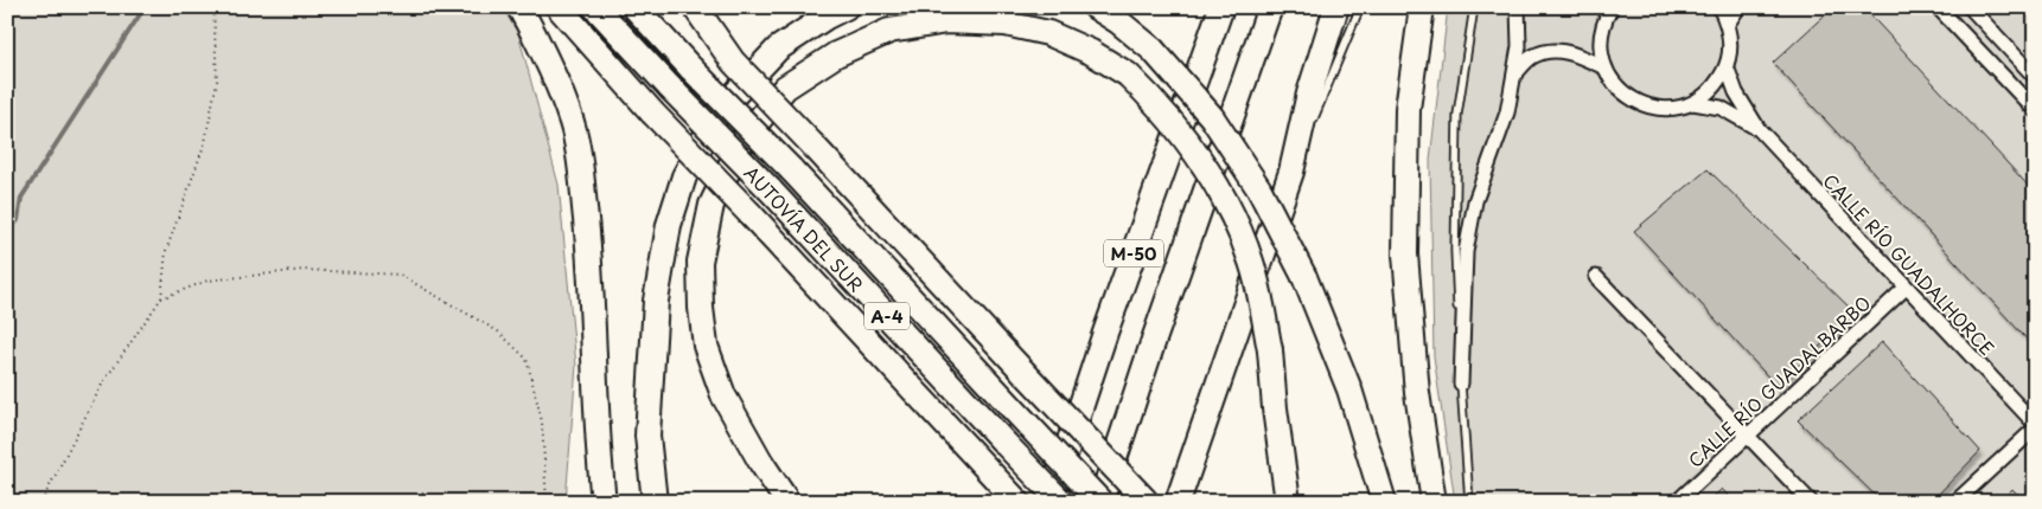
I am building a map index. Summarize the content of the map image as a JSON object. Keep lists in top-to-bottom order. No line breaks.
{"streets":{"highway":["AUTOVÍA DEL SUR","M-50","A-4"],"street":["CALLE RÍO GUADALHORCE","CALLE RÍO GUADALBARBO"]},"crossings":[["AUTOVÍA DEL SUR","M-50"],["CALLE RÍO GUADALHORCE","CALLE RÍO GUADALBARBO"]]}
